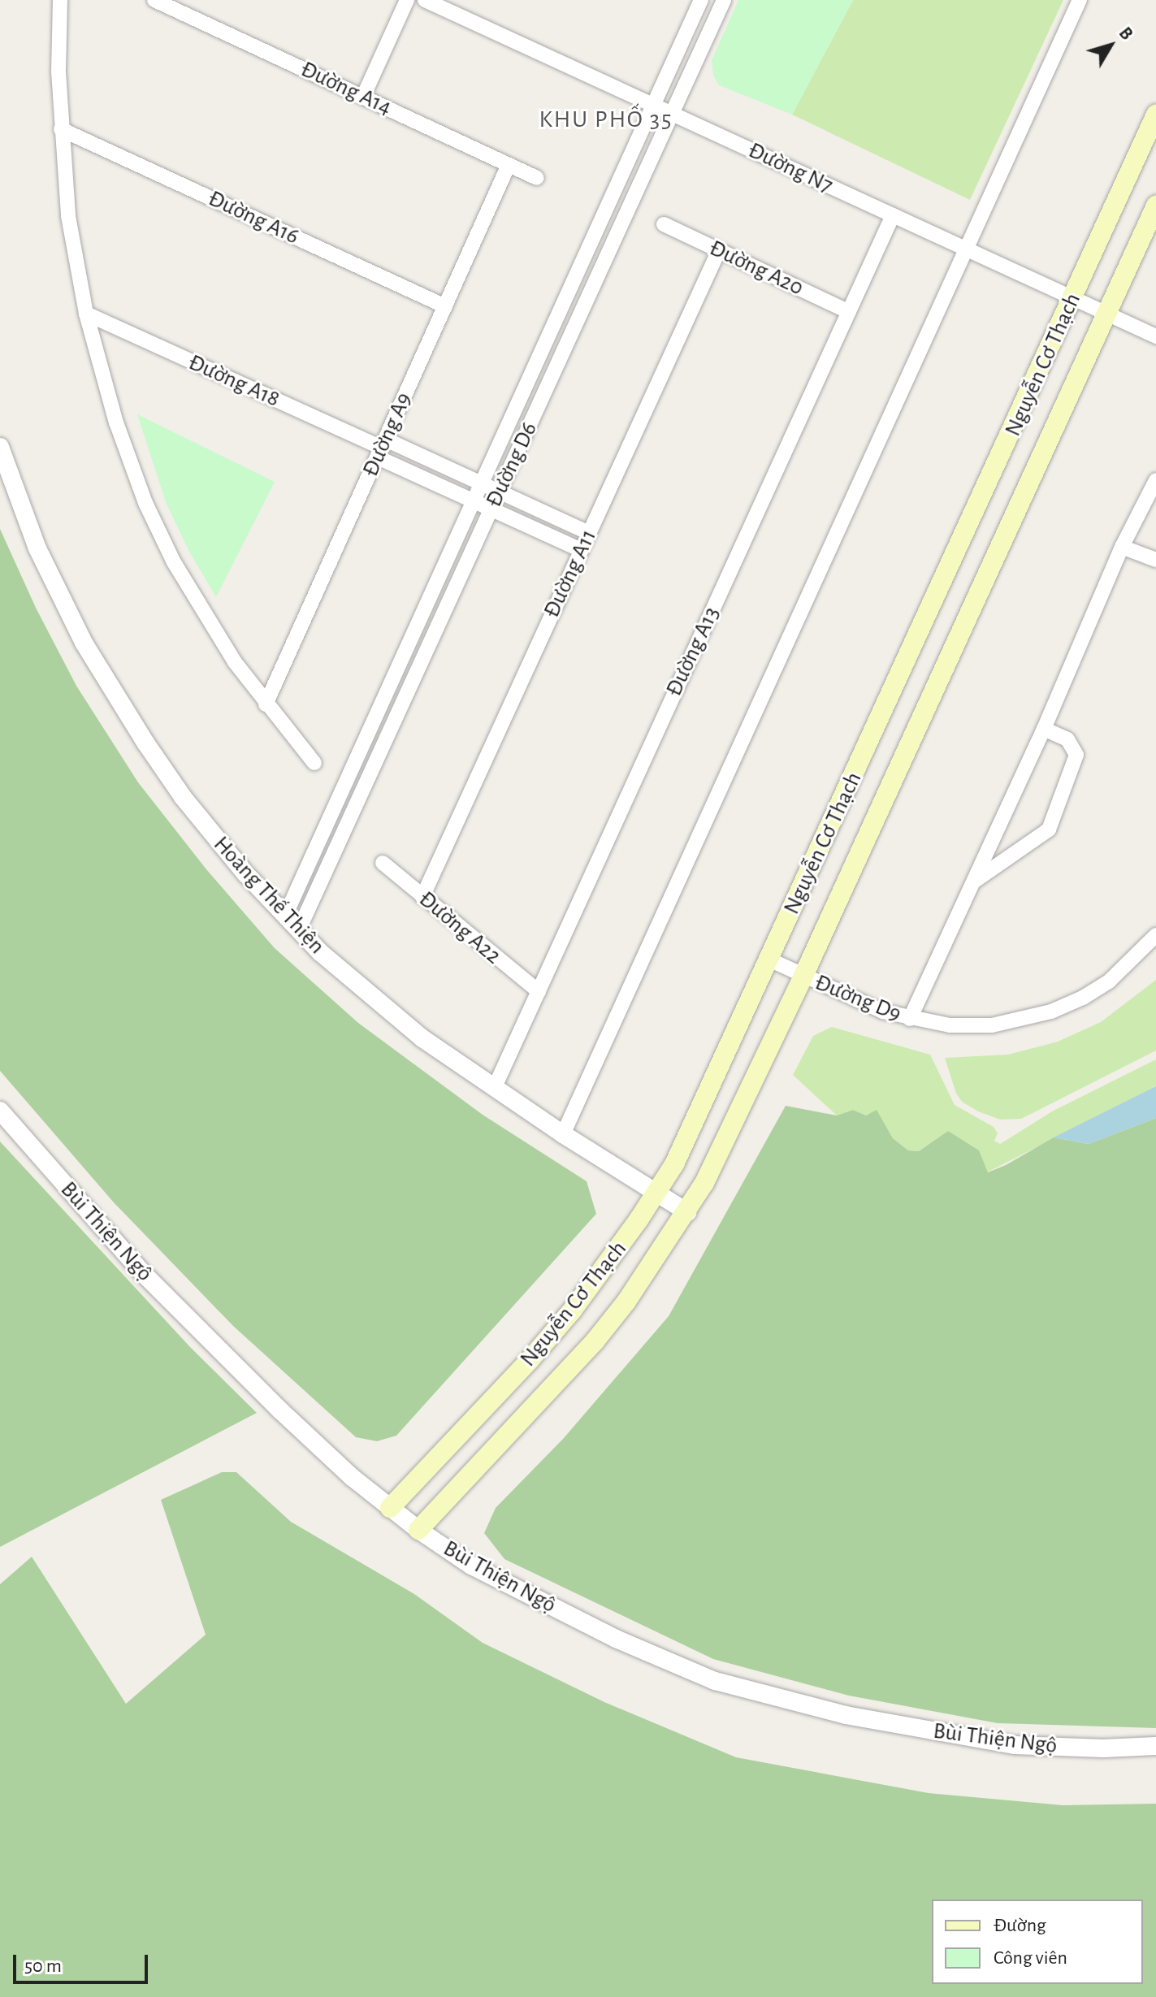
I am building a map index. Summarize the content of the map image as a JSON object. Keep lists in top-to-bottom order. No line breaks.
{"streets":{"main road":["Nguyễn Cơ Thạch"],"street":["Đường A14","Đường N7","Đường A16","Đường A20","Đường A18","Đường A9","Đường D6","Đường A11","Đường A13","Hoàng Thế Thiện","Đường A22","Đường D9","Bùi Thiện Ngộ"]},"crossings":[["Đường A14","Đường A9"],["Đường N7","Nguyễn Cơ Thạch"],["Đường N7","Đường D6"],["Đường N7","Đường A13"],["Đường A16","Đường A9"],["Đường A20","Đường A11"],["Đường A20","Đường A13"],["Nguyễn Cơ Thạch","Hoàng Thế Thiện"],["Nguyễn Cơ Thạch","Đường D9"],["Nguyễn Cơ Thạch","Bùi Thiện Ngộ"],["Đường A18","Đường A9"],["Đường A18","Đường D6"],["Đường A18","Đường A11"],["Đường D6","Hoàng Thế Thiện"],["Đường A11","Đường A22"],["Đường A13","Hoàng Thế Thiện"],["Đường A13","Đường A22"]],"districts":["KHU PHỐ 35"],"legend":["Đường","Công viên"],"scale_bar":"50 m","north":"top right"}
